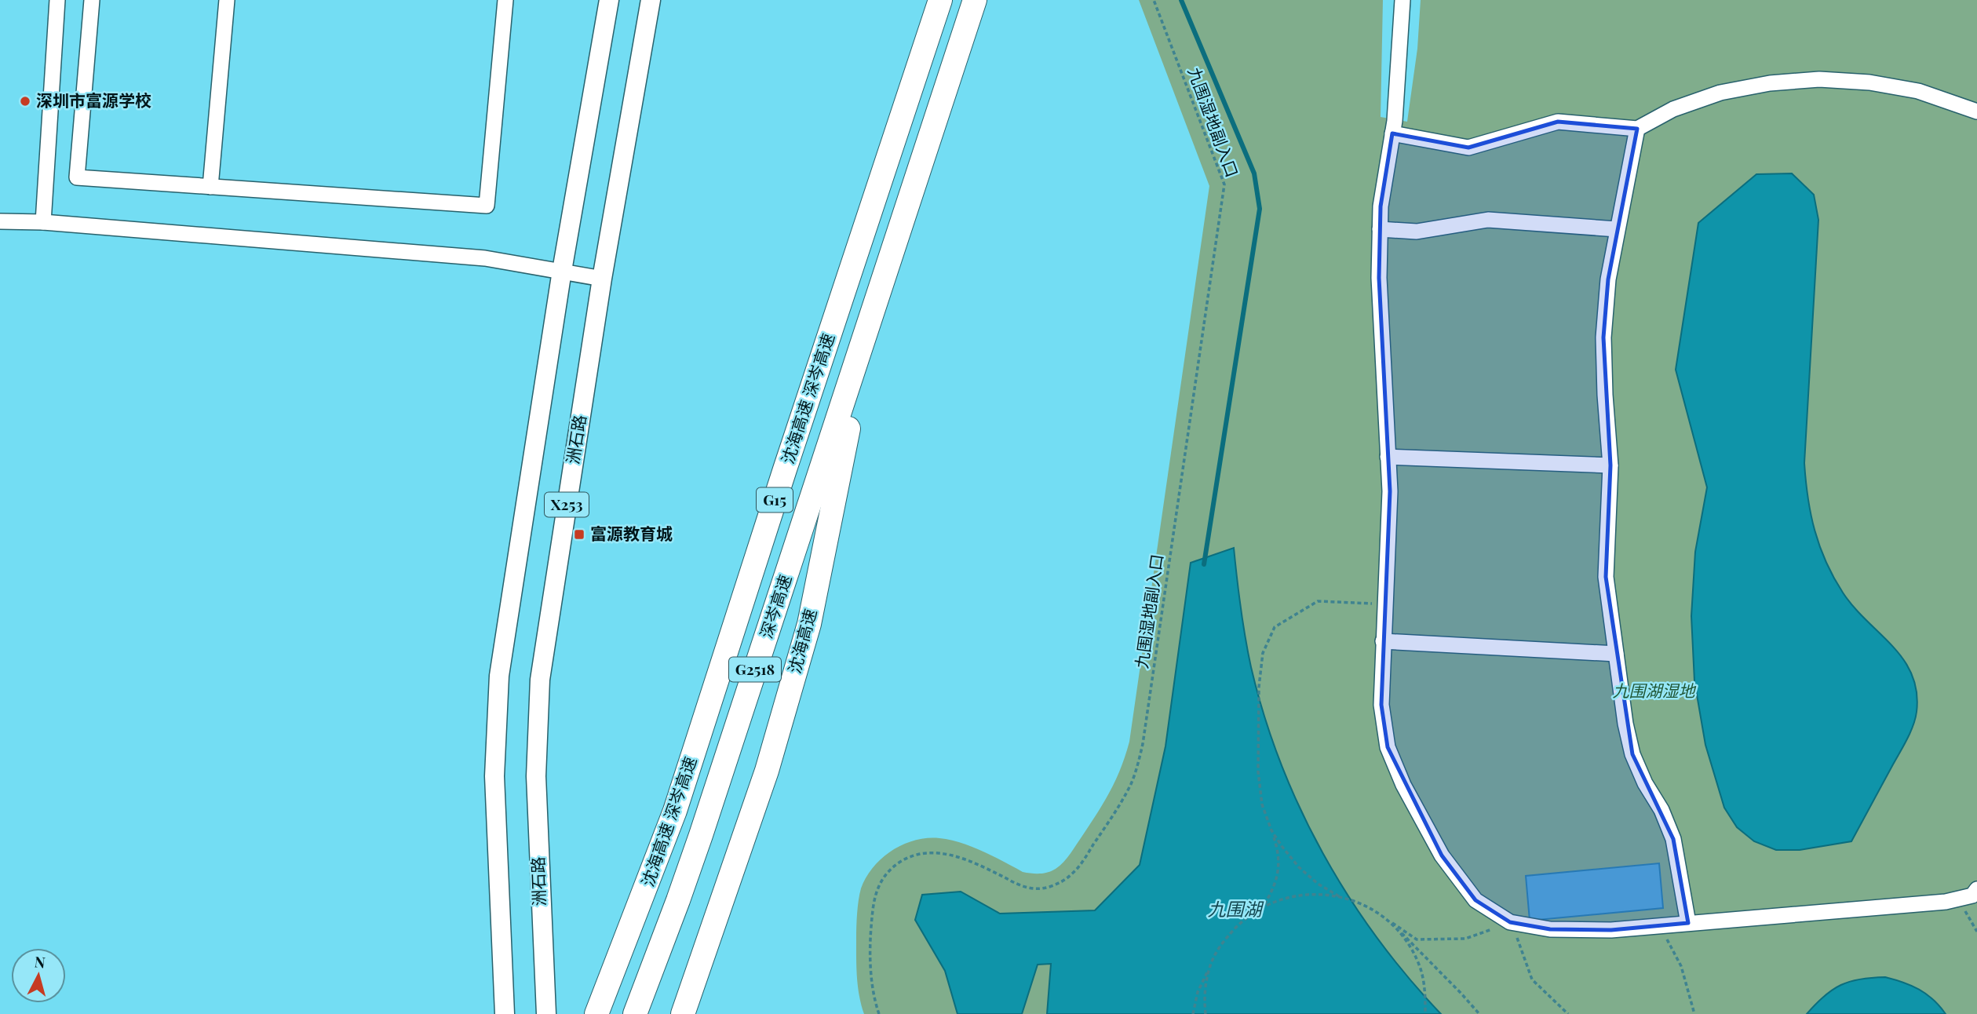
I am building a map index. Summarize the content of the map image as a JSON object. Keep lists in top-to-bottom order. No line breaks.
{"streets":{"highway":["沈海高速 深岑高速","G15","深岑高速","沈海高速","G2518"],"main road":["洲石路","X253"],"path":["九围湿地副入口"]},"crossings":[["深岑高速","沈海高速"]],"water":["九围湖"],"parks":["九围湖湿地"],"places":{"other":["深圳市富源学校"],"transit":["富源教育城"]},"north":"top"}
